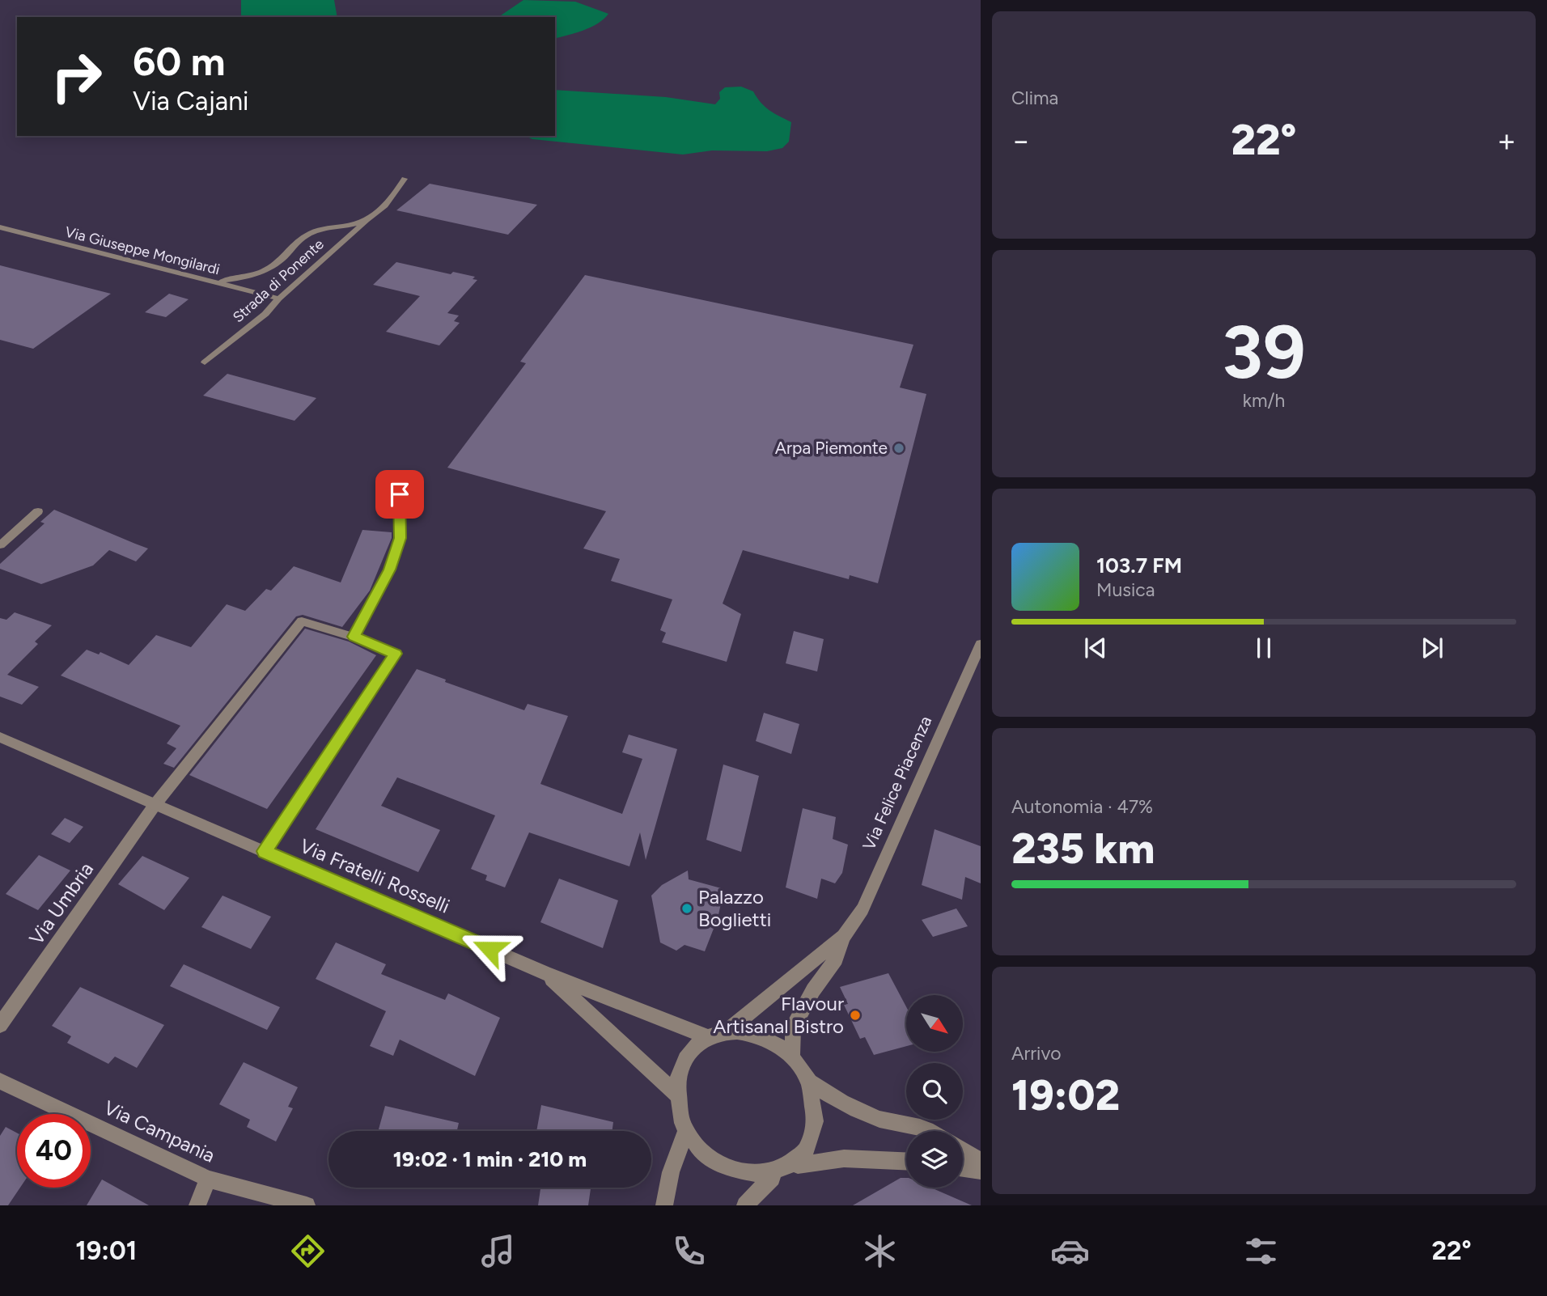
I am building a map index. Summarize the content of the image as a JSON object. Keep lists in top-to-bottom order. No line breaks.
{"streets":{"street":["Via Giuseppe Mongilardi","Strada di Ponente","Via Felice Piacenza","Via Fratelli Rosselli","Via Umbria","Via Campania"]},"crossings":[["Via Giuseppe Mongilardi","Strada di Ponente"],["Via Felice Piacenza","Via Fratelli Rosselli"],["Via Fratelli Rosselli","Via Umbria"]],"places":["Arpa Piemonte","Palazzo Boglietti","Flavour Artisanal Bistro"],"north":"bottom right","page":{"tile":["Clima",["39","km/h"],["Autonomia · 47%","235 km"],["Arrivo","19:02"]],"turn":["60 m","Via Cajani"],"heat":["−","22°","+"],"song":["103.7 FM","Musica"],"limit":"40","trip":"19:02 · 1 min · 210 m","tabs":["19:01","22°"]}}
